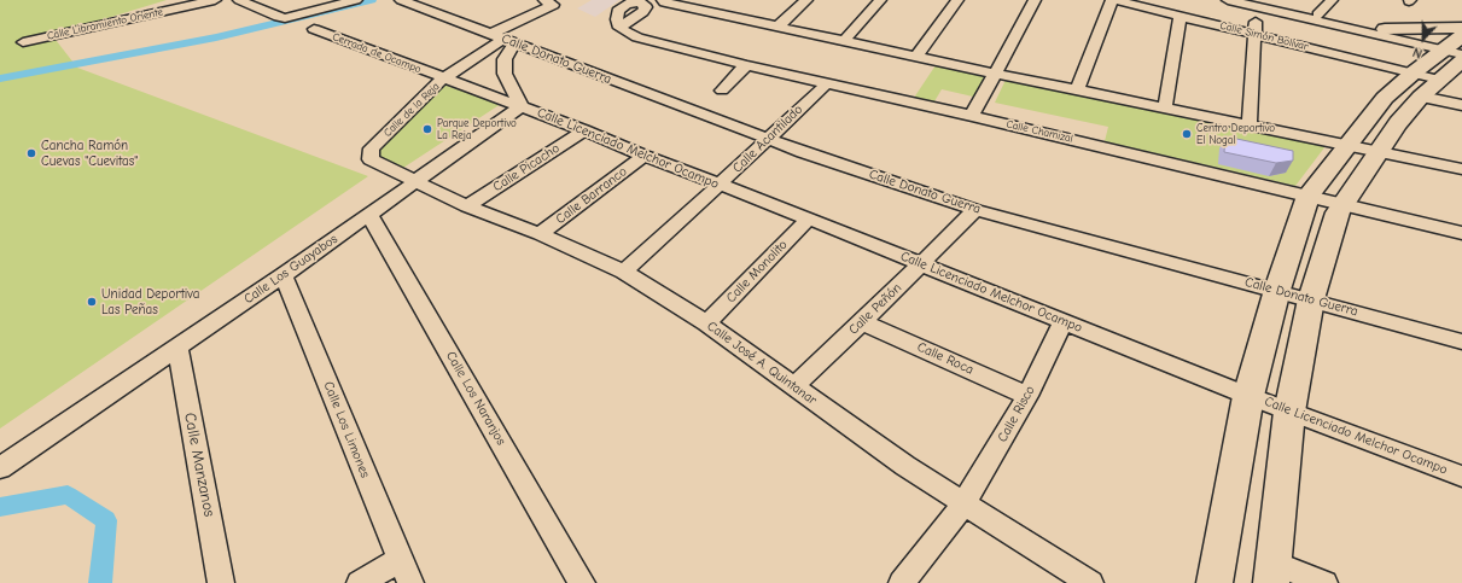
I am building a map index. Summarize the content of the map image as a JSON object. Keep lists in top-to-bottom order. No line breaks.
{"streets":{"street":["Calle Libramiento Oriente","Calle Simón Bolívar","Cerrada de Ocampo","Calle Donato Guerra","Calle de la Reja","Calle Chamizal","Calle Acantilado","Calle Licenciado Melchor Ocampo","Calle Picacho","Calle Barranco","Calle Los Guayabos","Calle Monolito","Calle Peñón","Calle Roca","Calle José A. Quintanar","Calle Los Naranjos","Calle Risco","Calle Los Limones","Calle Manzanos"]},"crossings":[["Cerrada de Ocampo","Calle de la Reja"],["Cerrada de Ocampo","Calle Licenciado Melchor Ocampo"],["Cerrada de Ocampo","Calle Los Guayabos"],["Calle Donato Guerra","Calle de la Reja"],["Calle Donato Guerra","Calle Acantilado"],["Calle Donato Guerra","Calle Peñón"],["Calle de la Reja","Calle Los Guayabos"],["Calle de la Reja","Calle José A. Quintanar"],["Calle Chamizal","Calle Acantilado"],["Calle Acantilado","Calle Licenciado Melchor Ocampo"],["Calle Acantilado","Calle José A. Quintanar"],["Calle Licenciado Melchor Ocampo","Calle Picacho"],["Calle Licenciado Melchor Ocampo","Calle Barranco"],["Calle Licenciado Melchor Ocampo","Calle Los Guayabos"],["Calle Licenciado Melchor Ocampo","Calle Monolito"],["Calle Licenciado Melchor Ocampo","Calle Peñón"],["Calle Licenciado Melchor Ocampo","Calle Risco"],["Calle Picacho","Calle José A. Quintanar"],["Calle Barranco","Calle José A. Quintanar"],["Calle Los Guayabos","Calle José A. Quintanar"],["Calle Los Guayabos","Calle Los Naranjos"],["Calle Los Guayabos","Calle Los Limones"],["Calle Los Guayabos","Calle Manzanos"],["Calle Monolito","Calle José A. Quintanar"],["Calle Peñón","Calle Roca"],["Calle Peñón","Calle José A. Quintanar"],["Calle Roca","Calle Risco"],["Calle José A. Quintanar","Calle Risco"]],"places":["Parque Deportivo La Reja","Centro Deportivo El Nogal","Cancha Ramón Cuevas \"Cuevitas\"","Unidad Deportiva Las Peñas"],"north":"bottom"}
